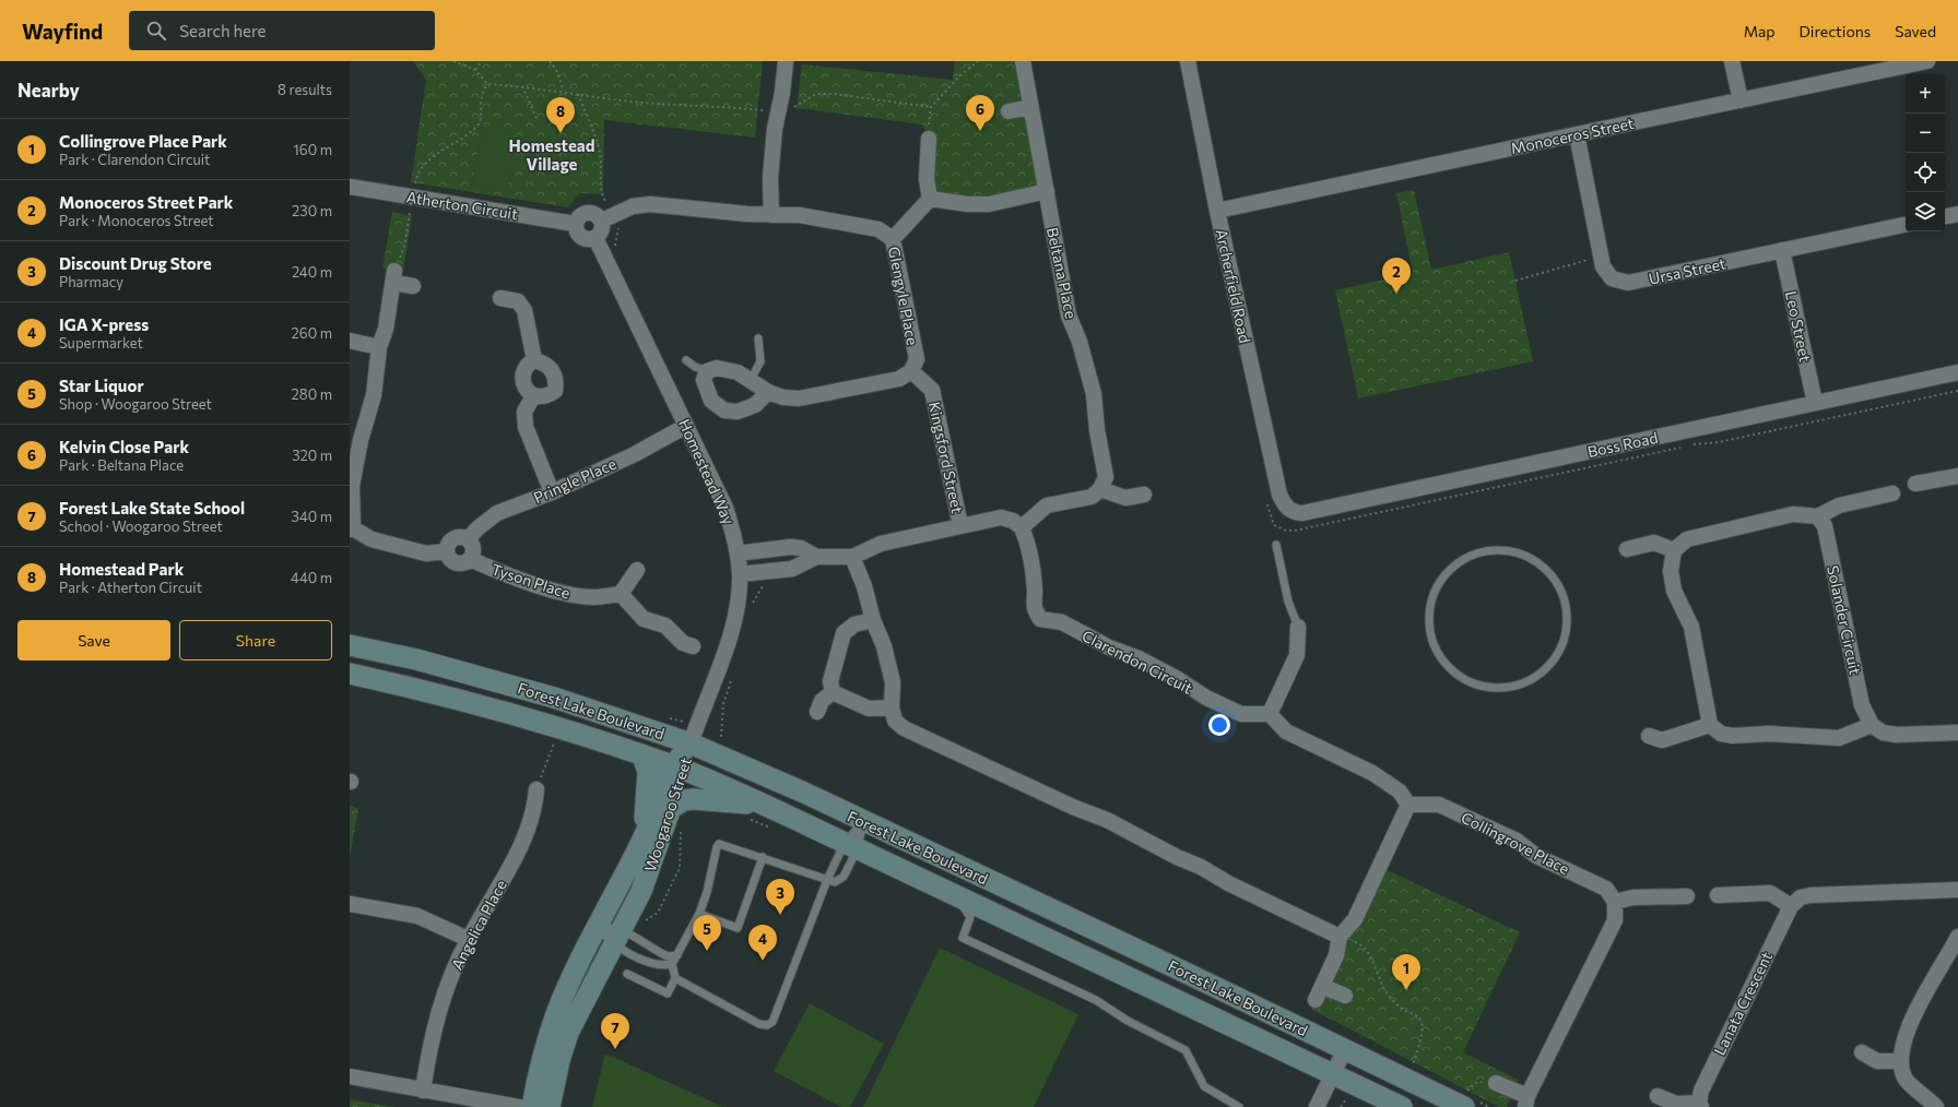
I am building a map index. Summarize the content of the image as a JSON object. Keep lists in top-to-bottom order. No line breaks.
{"streets":{"main road":["Forest Lake Boulevard","Woogaroo Street"],"street":["Monoceros Street","Atherton Circuit","Ursa Street","Beltana Place","Archerfield Road","Glengyle Place","Leo Street","Boss Road","Kingsford Street","Homestead Way","Pringle Place","Tyson Place","Solander Circuit","Clarendon Circuit","Collingrove Place","Angelica Place","Lanata Crescent"]},"crossings":[["Monoceros Street","Ursa Street"],["Monoceros Street","Archerfield Road"],["Atherton Circuit","Glengyle Place"],["Atherton Circuit","Homestead Way"],["Ursa Street","Leo Street"],["Archerfield Road","Boss Road"],["Glengyle Place","Kingsford Street"],["Glengyle Place","Homestead Way"],["Leo Street","Boss Road"],["Homestead Way","Pringle Place"],["Homestead Way","Forest Lake Boulevard"],["Homestead Way","Woogaroo Street"],["Pringle Place","Tyson Place"],["Forest Lake Boulevard","Woogaroo Street"]],"districts":["Homestead Village"],"page":{"header":"Wayfind","search":"Search here","nav":["Map","Directions","Saved"],"heading":["Nearby","8 results"],"map_buttons":["+","−"],"pins":["6","8","2","3","5","4","1","7"],"list":[{"mark":"1","name":"Collingrove Place Park","note":"Park · Clarendon Circuit","value":"160 m"},{"mark":"2","name":"Monoceros Street Park","note":"Park · Monoceros Street","value":"230 m"},{"mark":"3","name":"Discount Drug Store","note":"Pharmacy","value":"240 m"},{"mark":"4","name":"IGA X-press","note":"Supermarket","value":"260 m"},{"mark":"5","name":"Star Liquor","note":"Shop · Woogaroo Street","value":"280 m"},{"mark":"6","name":"Kelvin Close Park","note":"Park · Beltana Place","value":"320 m"},{"mark":"7","name":"Forest Lake State School","note":"School · Woogaroo Street","value":"340 m"},{"mark":"8","name":"Homestead Park","note":"Park · Atherton Circuit","value":"440 m"}],"buttons":["Save","Share"]}}
